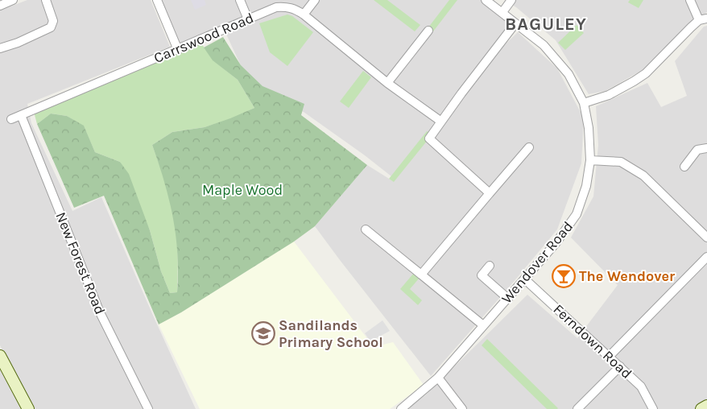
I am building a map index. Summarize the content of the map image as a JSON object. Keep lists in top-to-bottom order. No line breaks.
{"streets":{"street":["Carrswood Road","Wendover Road","New Forest Road","Ferndown Road"]},"crossings":[["Carrswood Road","New Forest Road"],["Wendover Road","Ferndown Road"]],"districts":["BAGULEY"],"parks":["Maple Wood"],"places":{"bar":["The Wendover"],"school or university":["Sandilands Primary School"]}}
